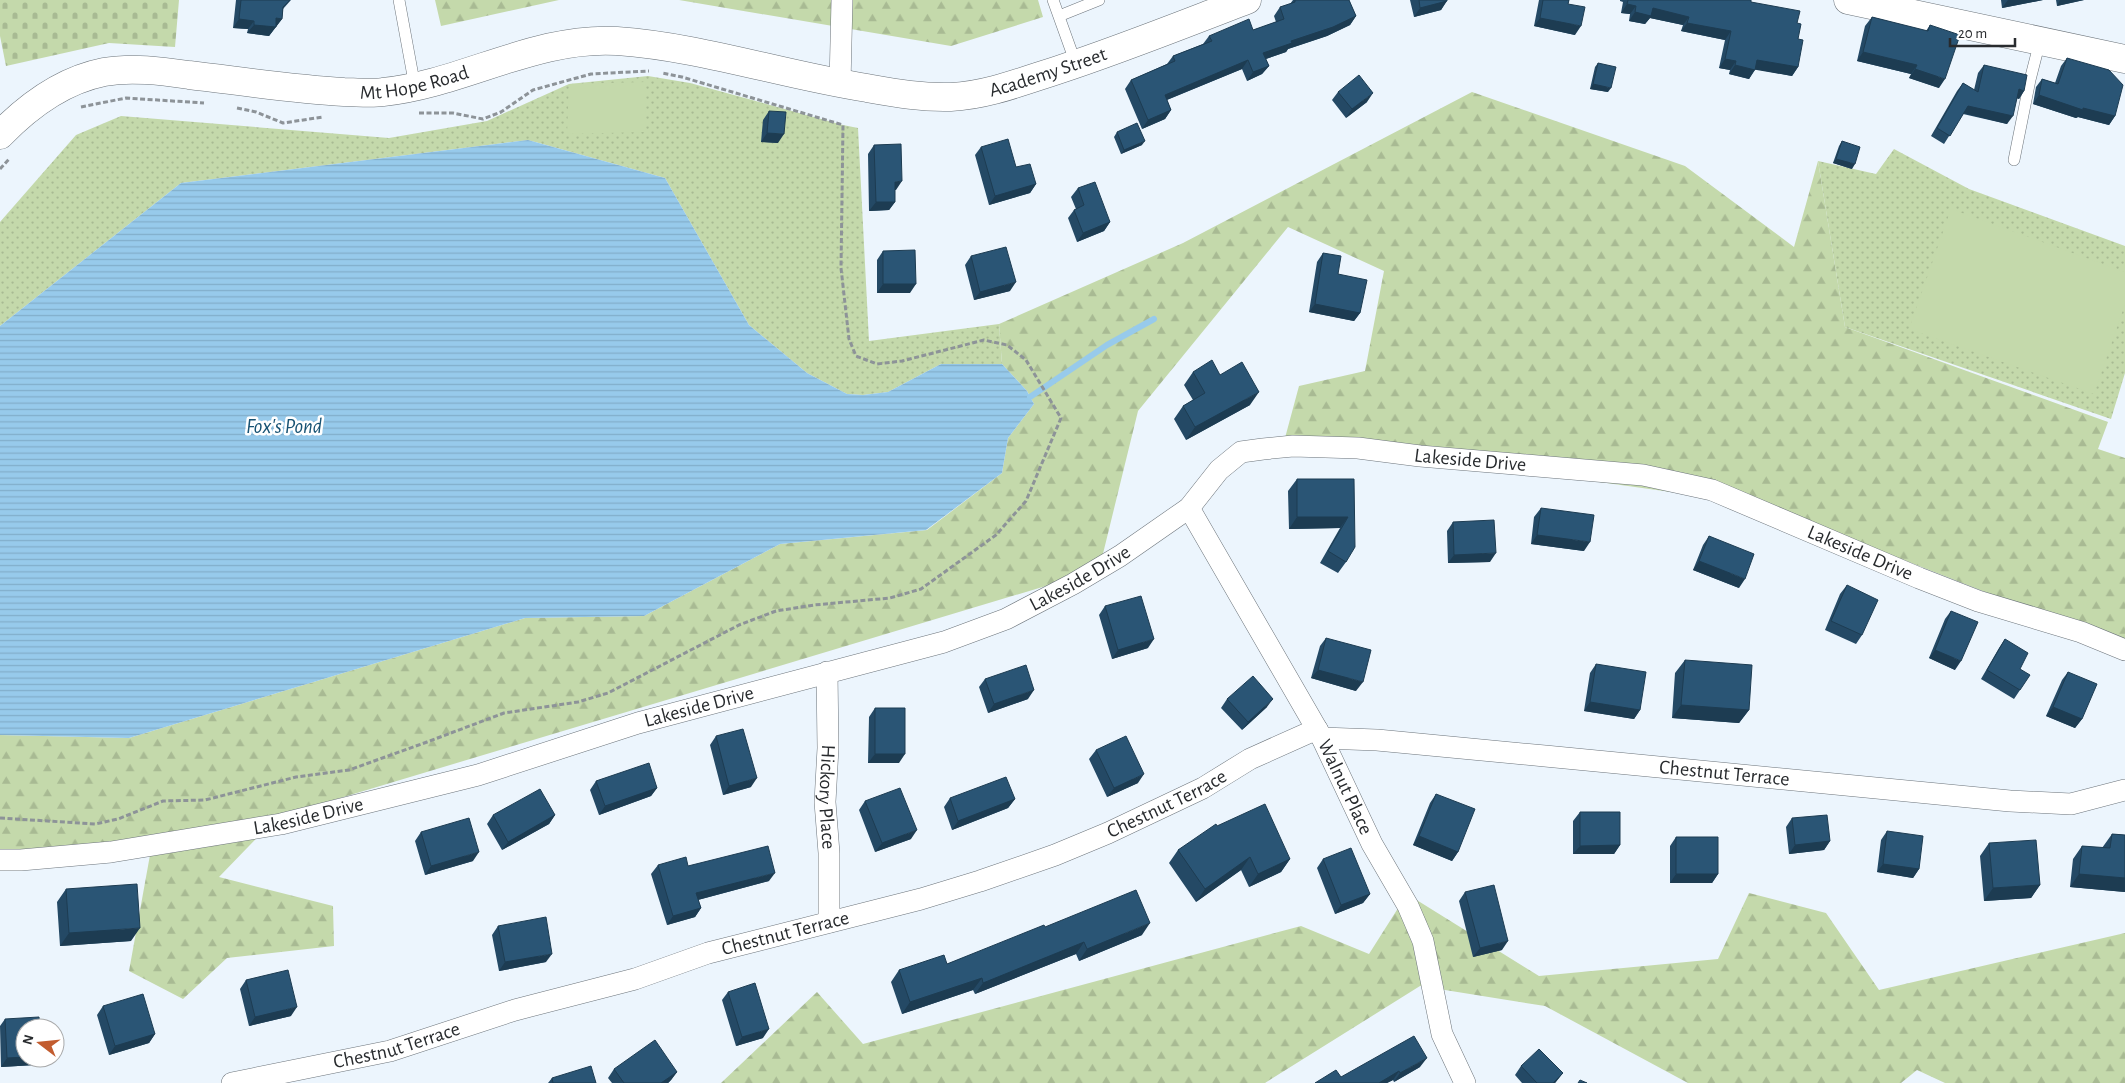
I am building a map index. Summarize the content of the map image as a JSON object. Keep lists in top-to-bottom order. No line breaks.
{"streets":{"street":["Academy Street","Mt Hope Road","Lakeside Drive","Chestnut Terrace","Walnut Place","Hickory Place"]},"crossings":[["Academy Street","Mt Hope Road"],["Lakeside Drive","Walnut Place"],["Lakeside Drive","Hickory Place"],["Chestnut Terrace","Walnut Place"],["Chestnut Terrace","Hickory Place"]],"water":["Fox's Pond"],"scale_bar":"20 m","north":"left"}
